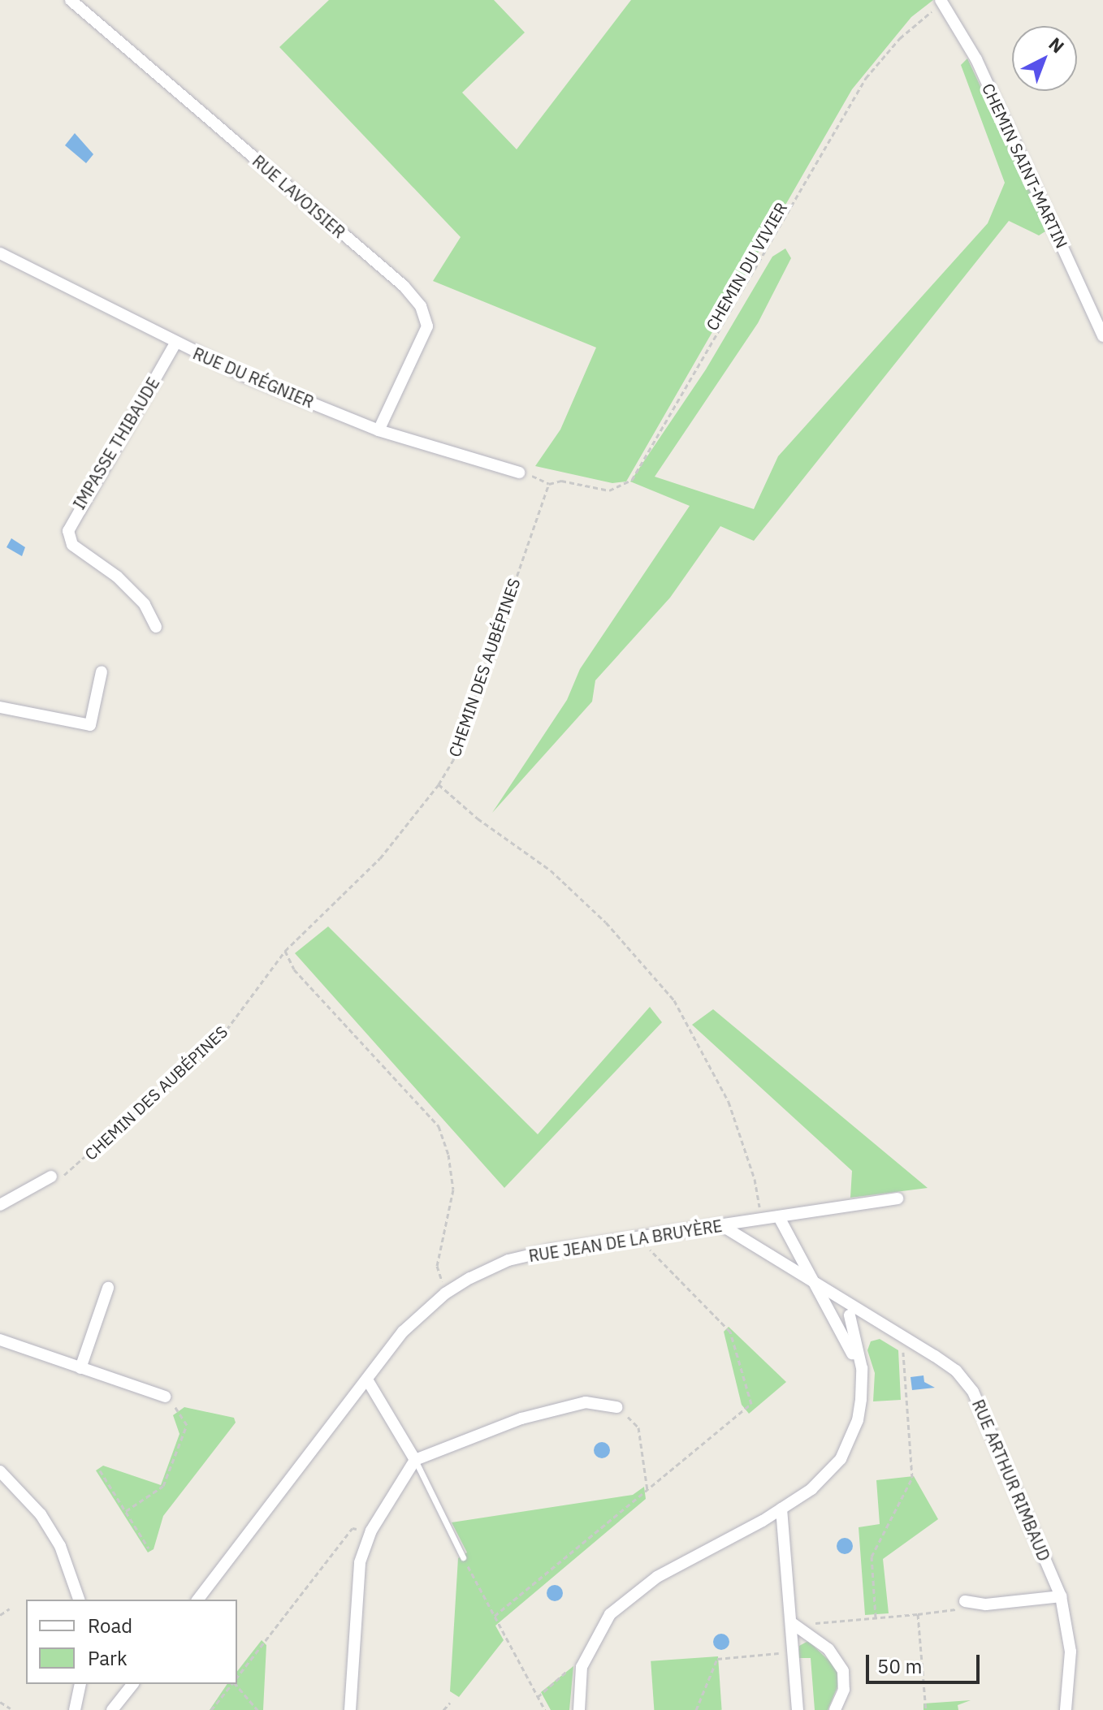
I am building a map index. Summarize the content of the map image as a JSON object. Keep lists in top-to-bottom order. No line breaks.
{"streets":{"street":["CHEMIN SAINT-MARTIN","RUE LAVOISIER","RUE DU RÉGNIER","IMPASSE THIBAUDE","RUE JEAN DE LA BRUYÈRE","RUE ARTHUR RIMBAUD"],"path":["CHEMIN DU VIVIER","CHEMIN DES AUBÉPINES"]},"crossings":[["CHEMIN SAINT-MARTIN","CHEMIN DU VIVIER"],["RUE LAVOISIER","RUE DU RÉGNIER"],["CHEMIN DU VIVIER","RUE DU RÉGNIER"],["CHEMIN DU VIVIER","CHEMIN DES AUBÉPINES"],["RUE DU RÉGNIER","IMPASSE THIBAUDE"],["RUE JEAN DE LA BRUYÈRE","RUE ARTHUR RIMBAUD"]],"legend":["Road","Park"],"scale_bar":"50 m","north":"top right"}
